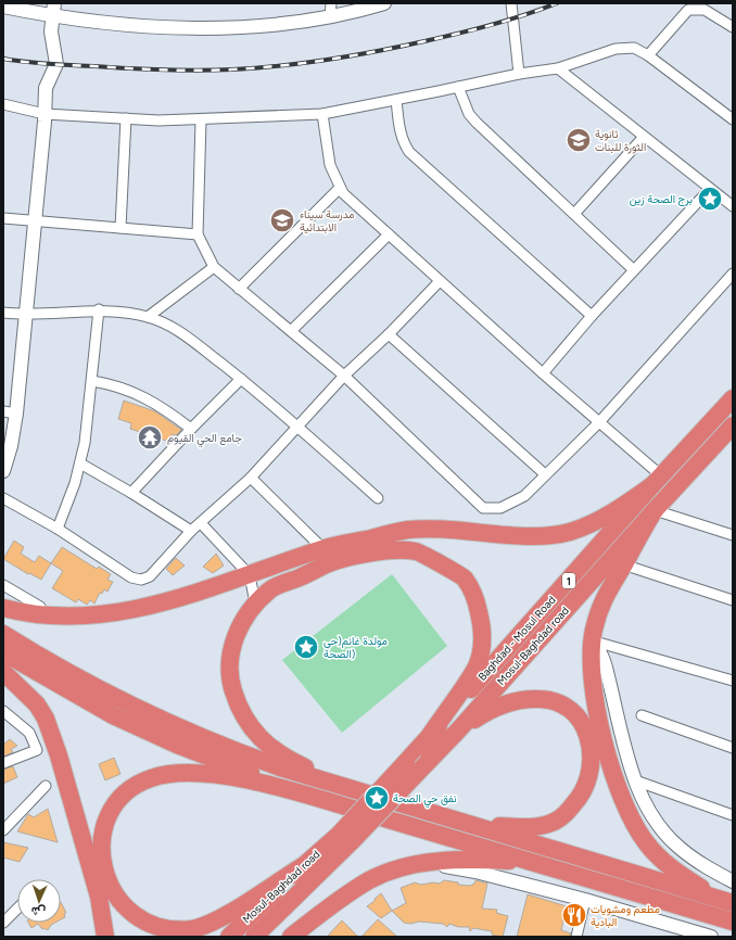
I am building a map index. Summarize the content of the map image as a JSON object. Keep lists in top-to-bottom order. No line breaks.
{"streets":{"highway":["1","Baghdad - Mosul Road","Mosul-Baghdad road"]},"crossings":[["Baghdad - Mosul Road","Mosul-Baghdad road"]],"places":{"school or university":["ثانوية الثورة للبنات","مدرسة سيناء الابتدائية"],"place":["برج الصحة زين","مولدة غانم(حي الصحة)","نفق حي الصحة"],"temple":["جامع الحي القيوم"],"restaurant":["مطعم ومشويات البادية"]},"north":"bottom"}
